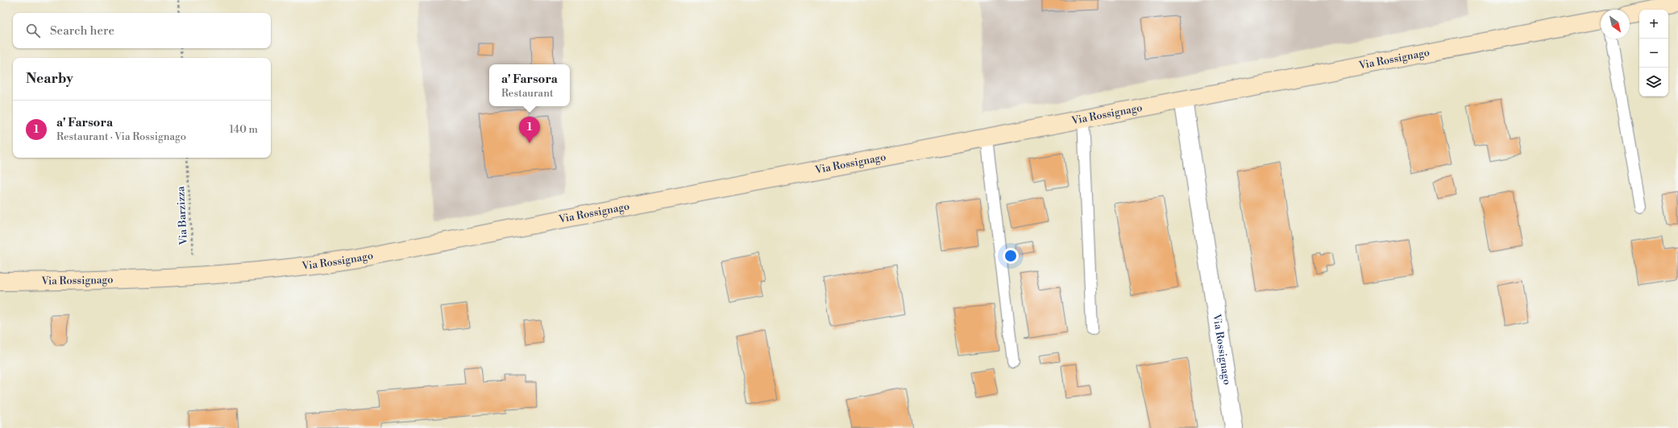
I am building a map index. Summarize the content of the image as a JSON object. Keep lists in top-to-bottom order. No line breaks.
{"streets":{"street":["Via Rossignago"],"path":["Via Barzizza"]},"north":"bottom right","page":{"map_buttons":["+","−"],"search":"Search here","heading":"Nearby","popup":["a' Farsora","Restaurant"],"list":[{"mark":"1","name":"a' Farsora","note":"Restaurant · Via Rossignago","value":"140 m"}],"pins":"1"}}
